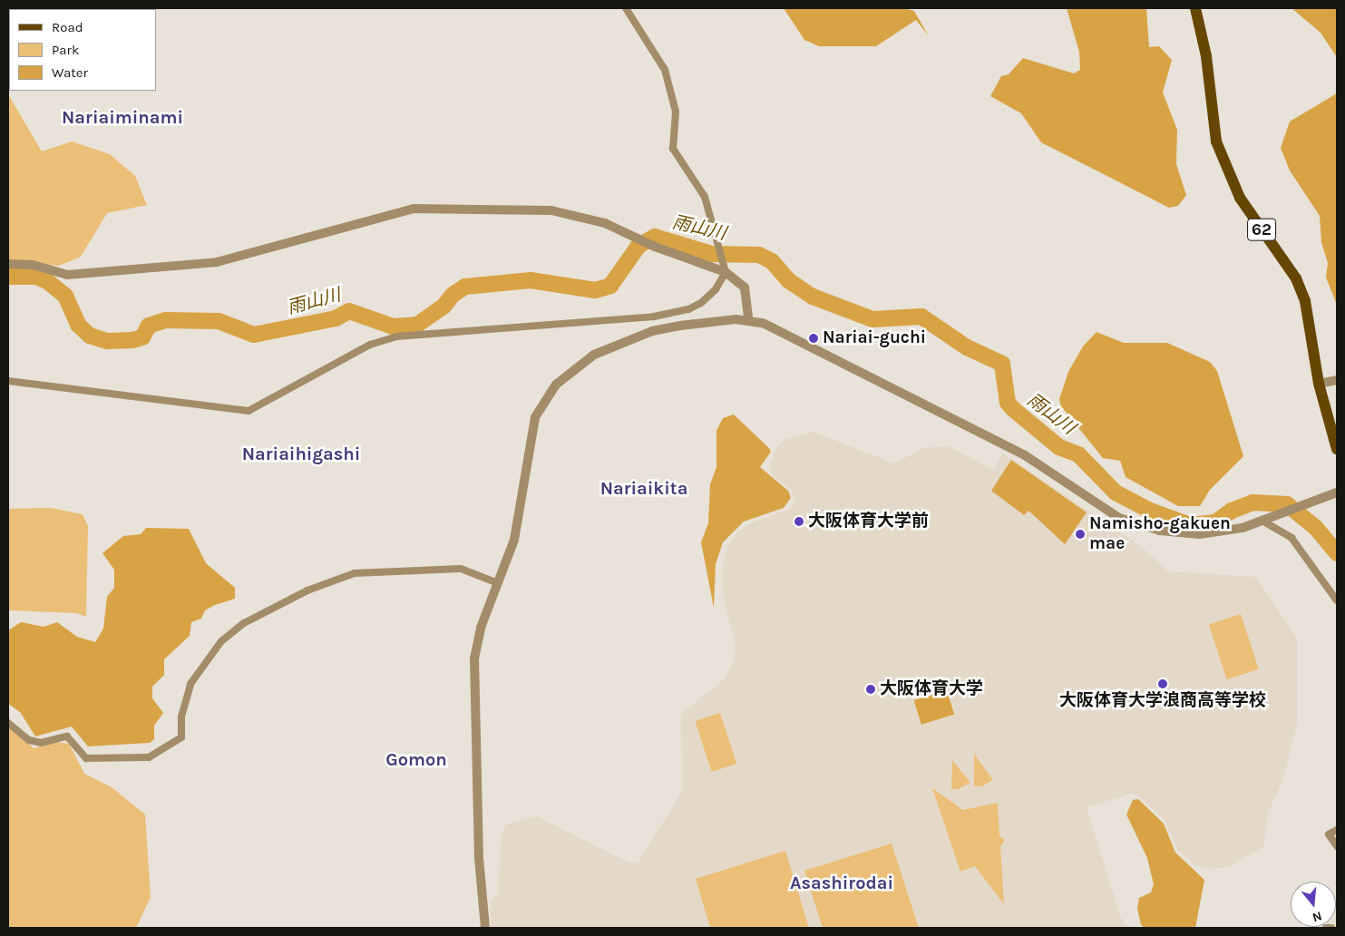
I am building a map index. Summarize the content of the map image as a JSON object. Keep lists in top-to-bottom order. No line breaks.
{"streets":{"main road":["62"]},"districts":["Nariaiminami","Nariaihigashi","Nariaikita","Gomon","Asashirodai"],"water":["雨山川"],"places":["Nariai-guchi","大阪体育大学前","Namisho-gakuen mae","大阪体育大学浪商高等学校","大阪体育大学"],"legend":["Road","Park","Water"],"north":"bottom"}
